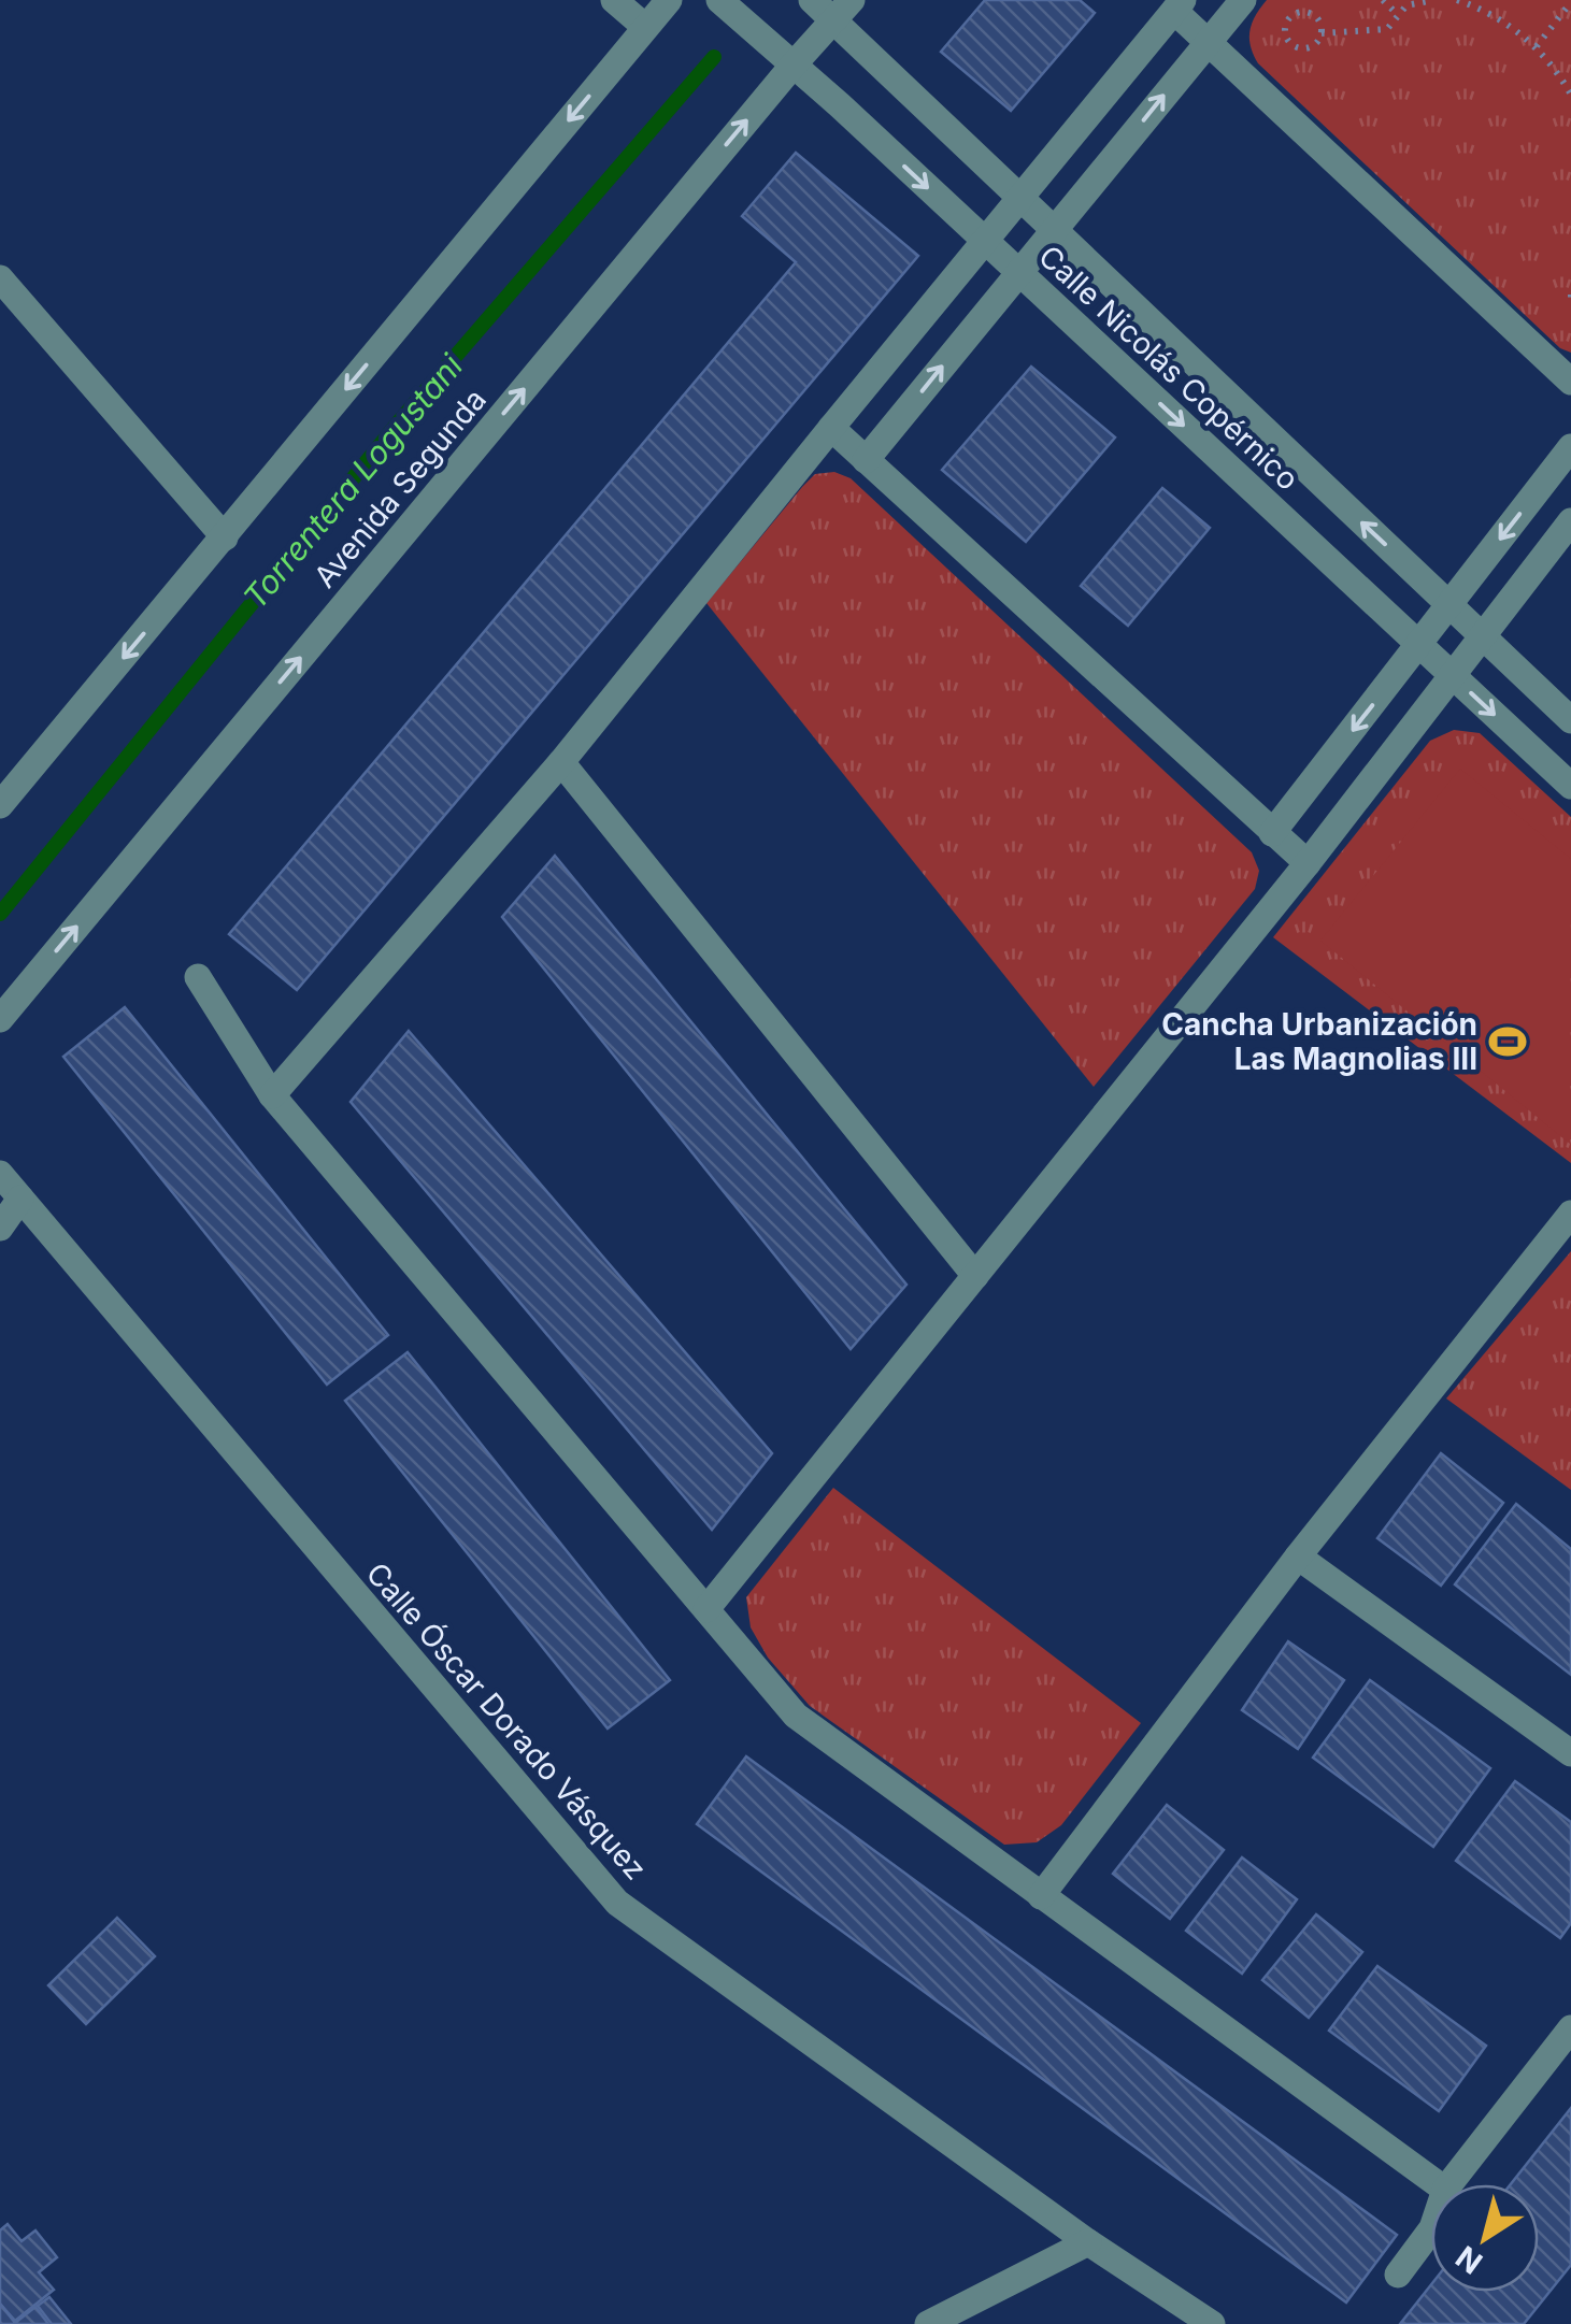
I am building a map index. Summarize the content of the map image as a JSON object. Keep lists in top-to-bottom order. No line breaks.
{"streets":{"street":["Calle Nicolás Copérnico","Avenida Segunda","Calle Óscar Dorado Vásquez"]},"crossings":[["Calle Nicolás Copérnico","Avenida Segunda"]],"water":["Torrentera Logustani"],"places":{"sports":["Cancha Urbanización Las Magnolias III"]},"north":"bottom left"}
